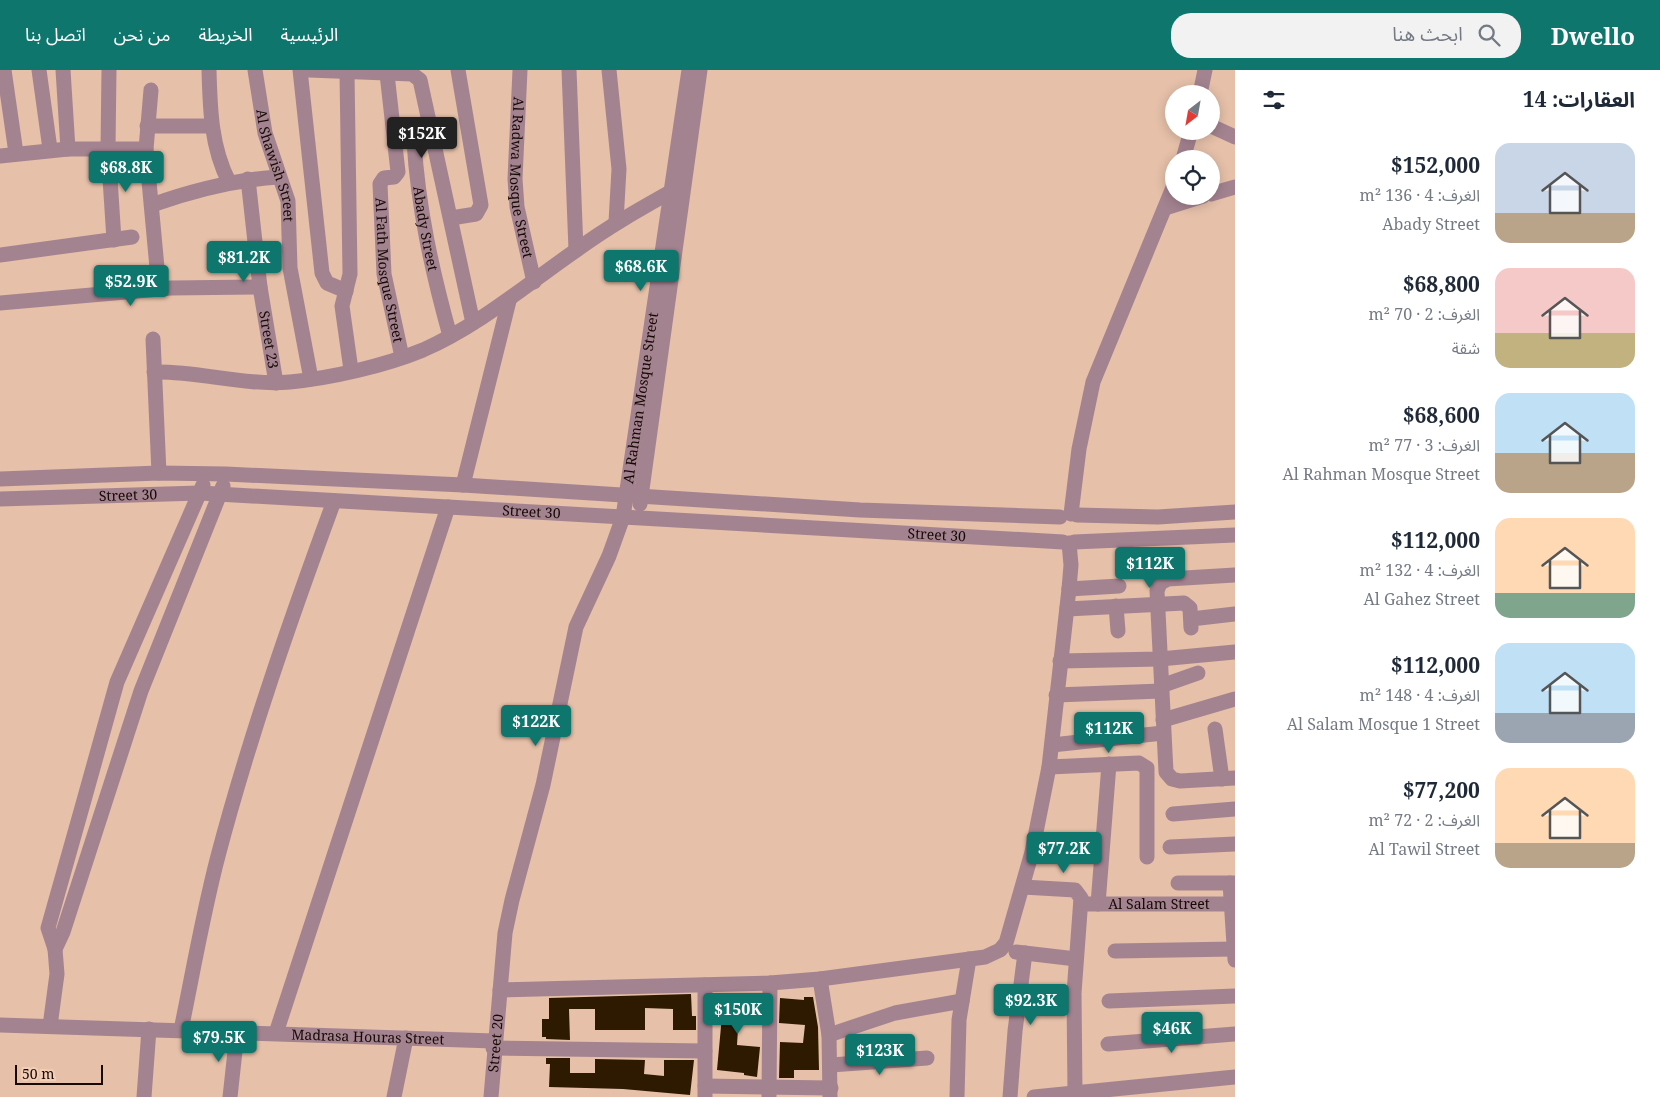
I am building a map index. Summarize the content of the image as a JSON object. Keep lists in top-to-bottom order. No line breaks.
{"streets":{"street":["Al Shawish Street","Al Radwa Mosque Street","Abady Street","Al Fath Mosque Street","Street 23","Al Rahman Mosque Street","Street 30","Al Salam Street","Madrasa Houras Street","Street 20"]},"crossings":[["Abady Street","Al Fath Mosque Street"],["Al Rahman Mosque Street","Street 30"],["Al Rahman Mosque Street","Street 20"],["Madrasa Houras Street","Street 20"]],"scale_bar":"50 m","north":"bottom left","page":{"header":"Dwello","search":"ابحث هنا","nav":["الرئيسية","الخريطة","من نحن","اتصل بنا"],"heading":"العقارات: 14","price":["$152K","$68.8K","$81.2K","$68.6K","$52.9K","$112K","$122K","$112K","$77.2K","$92.3K","$150K","$46K","$79.5K","$123K"],"list":[{"name":"$152,000","note":"الغرف: 4 · 136 m² · Abady Street"},{"name":"$68,800","note":"الغرف: 2 · 70 m² · شقة"},{"name":"$68,600","note":"الغرف: 3 · 77 m² · Al Rahman Mosque Street"},{"name":"$112,000","note":"الغرف: 4 · 132 m² · Al Gahez Street"},{"name":"$112,000","note":"الغرف: 4 · 148 m² · Al Salam Mosque 1 Street"},{"name":"$77,200","note":"الغرف: 2 · 72 m² · Al Tawil Street"}],"scale":"50 m"}}
